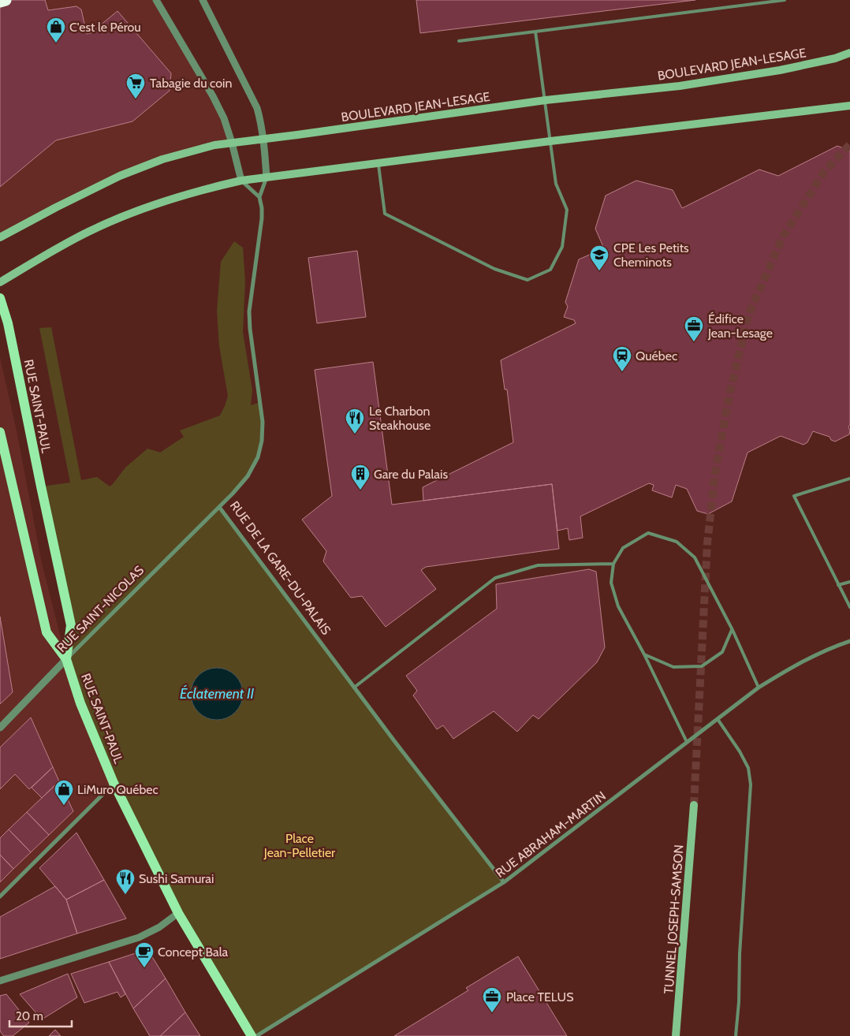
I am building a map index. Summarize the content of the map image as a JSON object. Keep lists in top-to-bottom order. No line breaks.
{"streets":{"main road":["BOULEVARD JEAN-LESAGE","RUE SAINT-PAUL","TUNNEL JOSEPH-SAMSON"],"street":["RUE DE LA GARE-DU-PALAIS","RUE SAINT-NICOLAS","RUE ABRAHAM-MARTIN"]},"crossings":[["BOULEVARD JEAN-LESAGE","RUE DE LA GARE-DU-PALAIS"],["RUE SAINT-PAUL","RUE SAINT-NICOLAS"],["RUE DE LA GARE-DU-PALAIS","RUE SAINT-NICOLAS"],["RUE DE LA GARE-DU-PALAIS","RUE ABRAHAM-MARTIN"]],"water":["Éclatement II"],"parks":["Place Jean-Pelletier"],"places":{"shop":["C'est le Pérou","LiMuro Québec"],"supermarket":["Tabagie du coin"],"school or university":["CPE Les Petits Cheminots"],"office":["Édifice Jean-Lesage","Place TELUS"],"station":["Québec"],"restaurant":["Le Charbon Steakhouse","Sushi Samurai"],"building":["Gare du Palais"],"cafe":["Concept Bala"]},"scale_bar":"20 m"}
